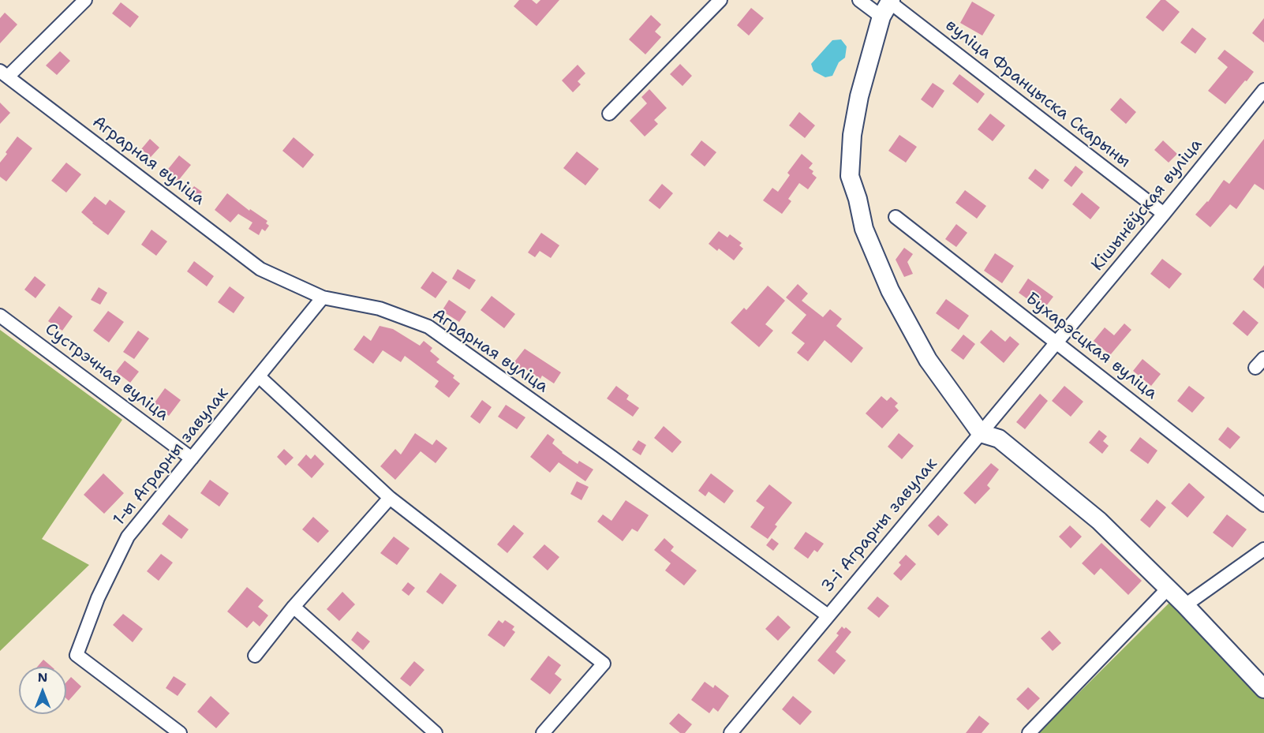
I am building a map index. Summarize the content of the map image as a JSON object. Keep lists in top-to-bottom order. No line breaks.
{"streets":{"street":["вуліца Францыска Скарыны","Аграрная вуліца","Кішынёўская вуліца","Бухарэсцкая вуліца","Сустрэчная вуліца","1-ы Аграрны завулак","3-і Аграрны завулак"]},"crossings":[["вуліца Францыска Скарыны","Кішынёўская вуліца"],["Аграрная вуліца","1-ы Аграрны завулак"],["Аграрная вуліца","3-і Аграрны завулак"],["Кішынёўская вуліца","Бухарэсцкая вуліца"],["Кішынёўская вуліца","3-і Аграрны завулак"],["Бухарэсцкая вуліца","3-і Аграрны завулак"],["Сустрэчная вуліца","1-ы Аграрны завулак"]],"north":"top"}
